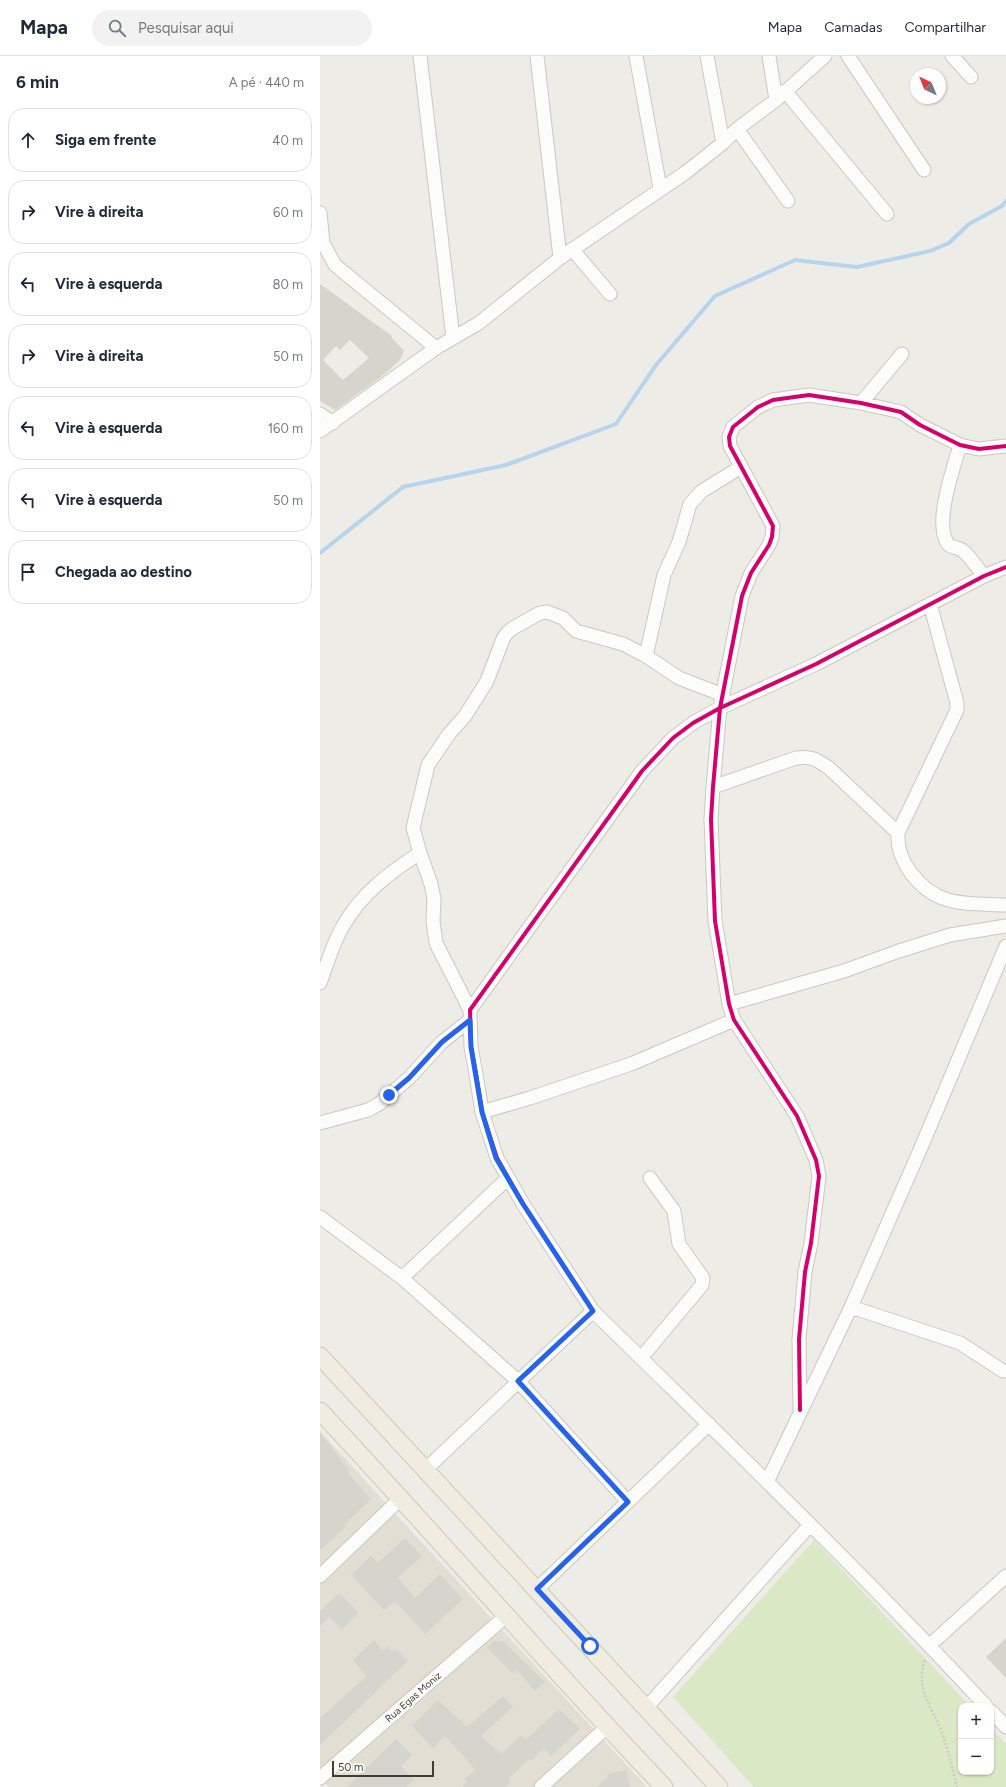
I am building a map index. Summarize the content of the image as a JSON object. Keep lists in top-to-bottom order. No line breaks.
{"streets":{"street":["Rua Egas Moniz"]},"scale_bar":"50 m","north":"top left","page":{"header":"Mapa","search":"Pesquisar aqui","nav":["Mapa","Camadas","Compartilhar"],"heading":["6 min","A pé · 440 m"],"list":[["Siga em frente","40 m"],["Vire à direita","60 m"],["Vire à esquerda","80 m"],["Vire à direita","50 m"],["Vire à esquerda","160 m"],["Vire à esquerda","50 m"],"Chegada ao destino"],"map_buttons":["+","−"],"scale":"50 m"}}
